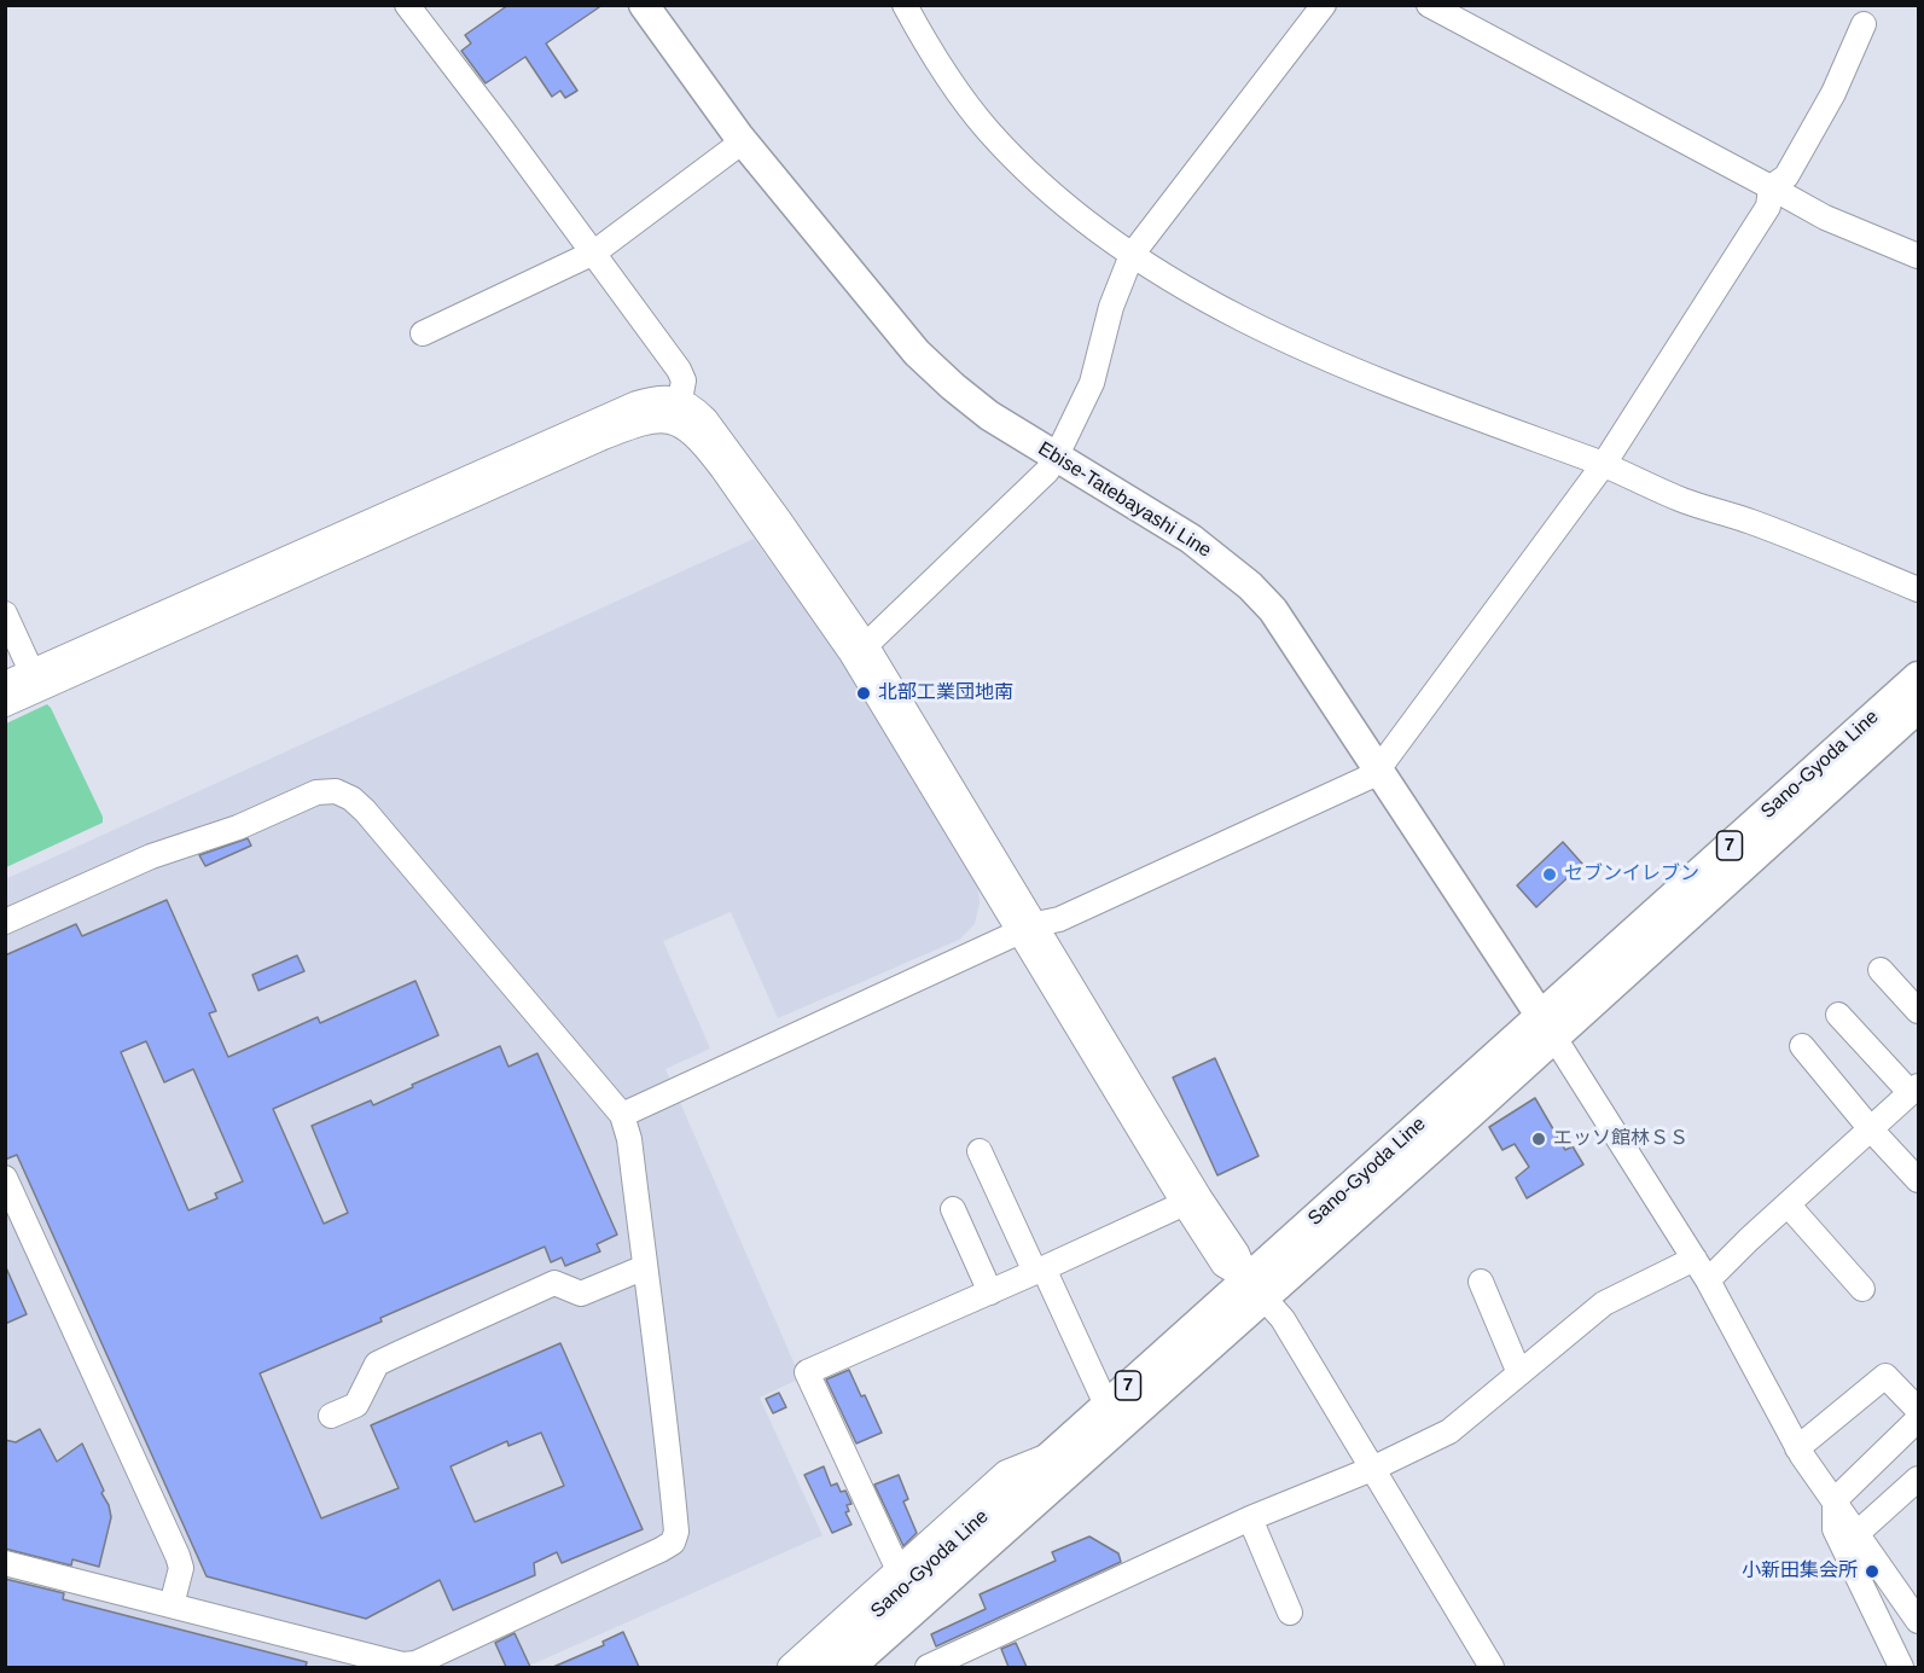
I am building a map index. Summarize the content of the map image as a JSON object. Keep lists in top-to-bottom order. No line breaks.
{"streets":{"main road":["Ebise-Tatebayashi Line","Sano-Gyoda Line","7"]},"crossings":[["Ebise-Tatebayashi Line","Sano-Gyoda Line"]],"places":["北部工業団地南","セブンイレブン","エッソ館林ＳＳ","小新田集会所"]}
